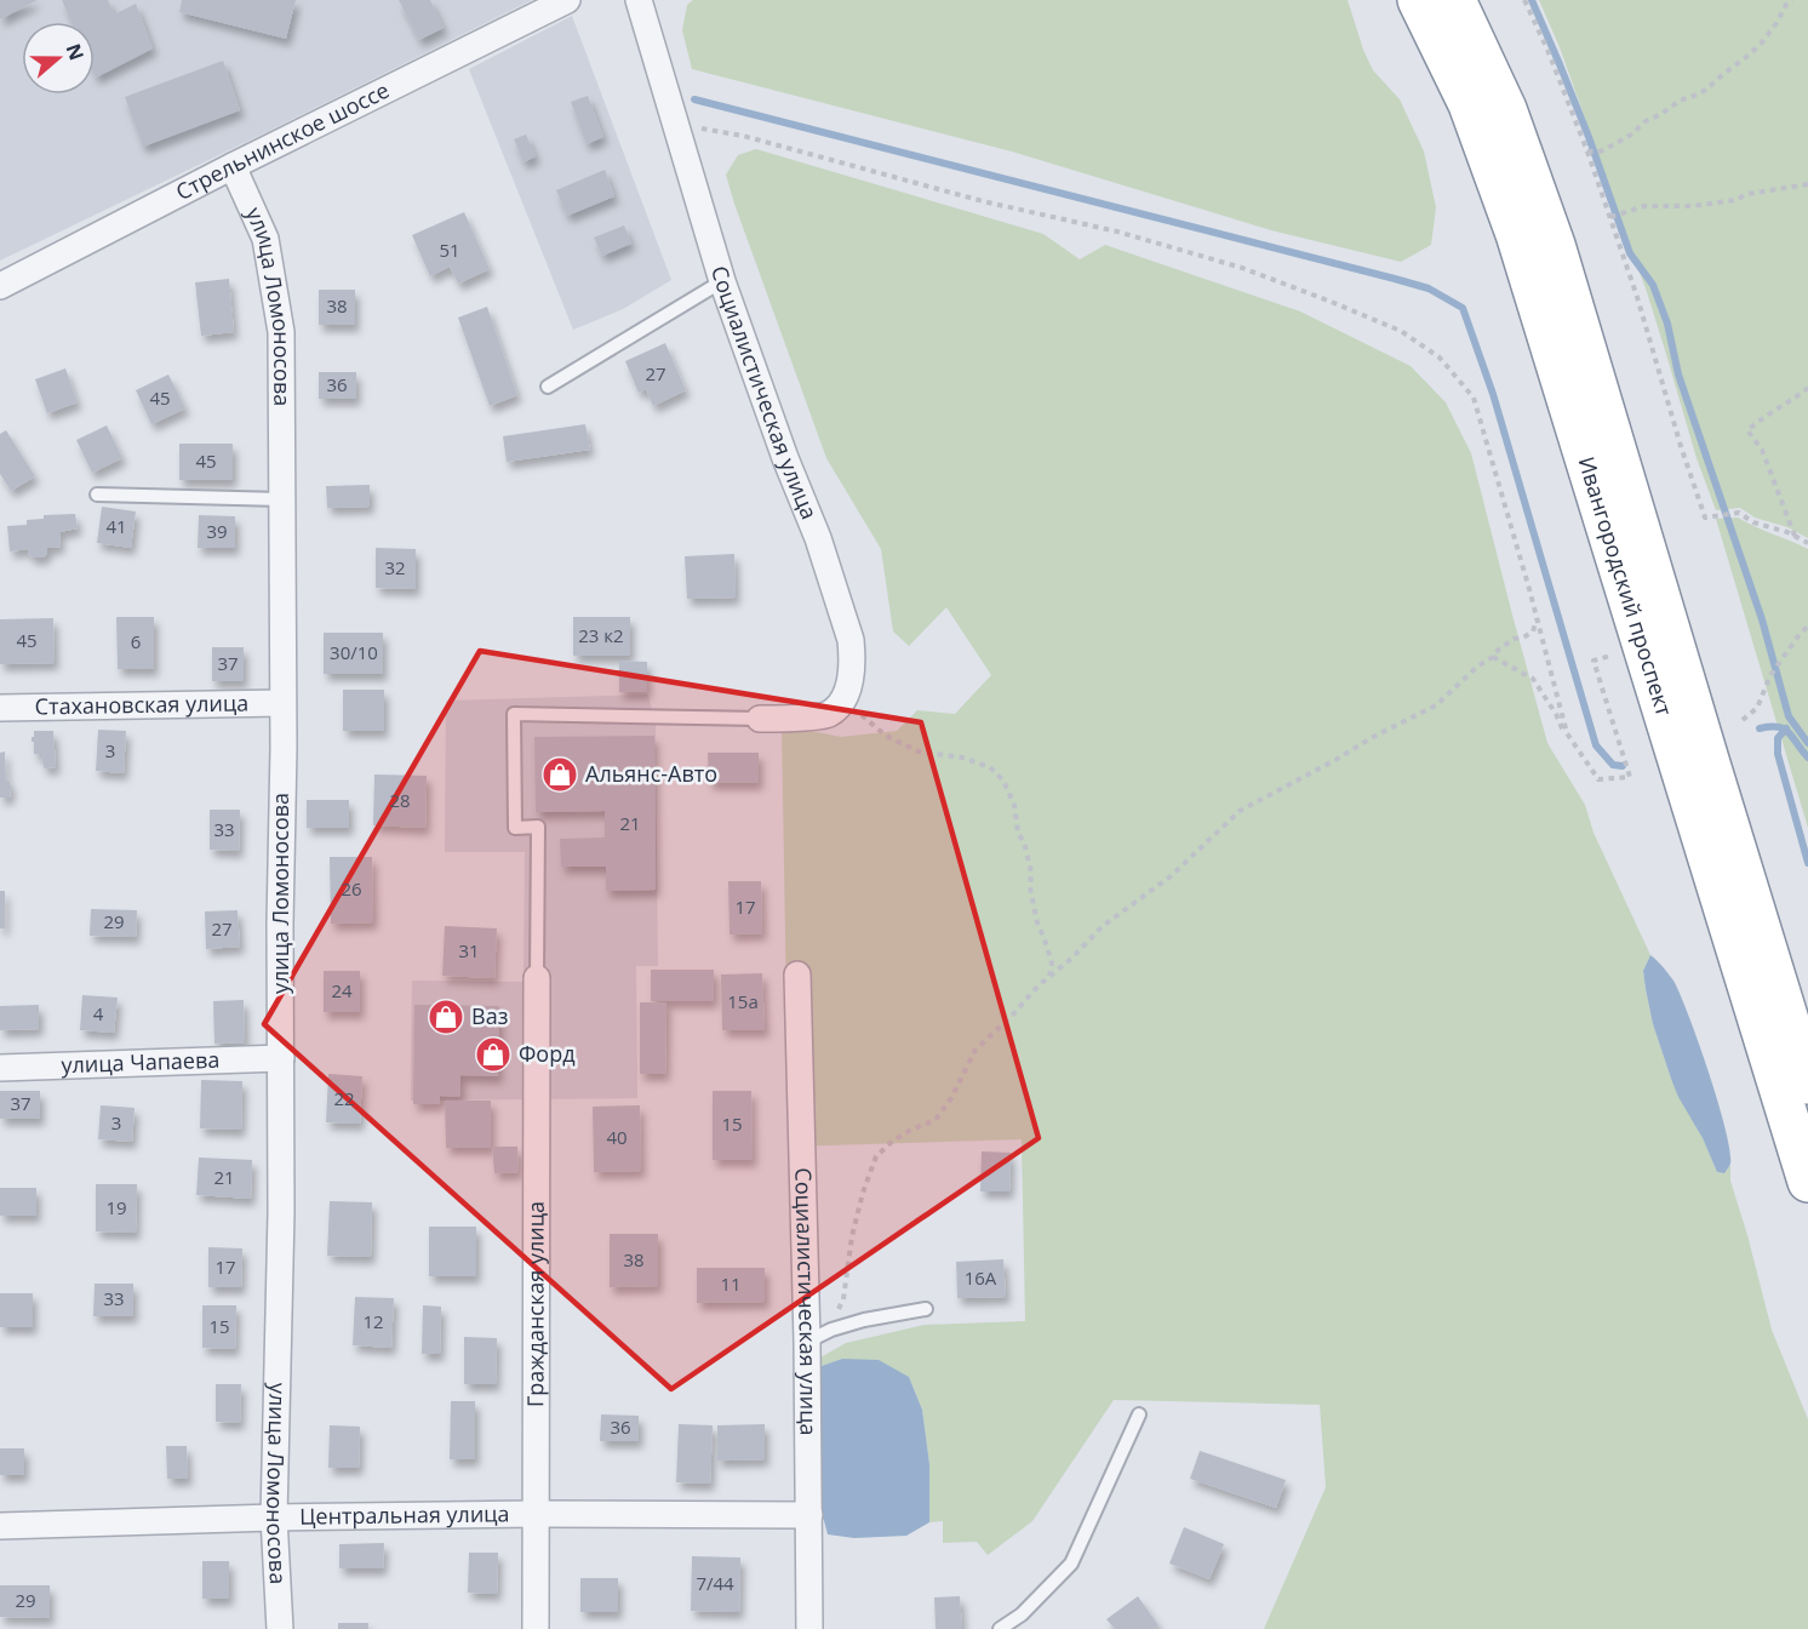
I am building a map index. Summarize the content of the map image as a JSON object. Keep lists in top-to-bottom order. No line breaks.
{"streets":{"highway":["Ивангородский проспект"],"street":["Стрельнинское шоссе","улица Ломоносова","Социалистическая улица","Стахановская улица","улица Чапаева","Гражданская улица","Центральная улица"]},"crossings":[["Стрельнинское шоссе","улица Ломоносова"],["улица Ломоносова","Стахановская улица"],["улица Ломоносова","улица Чапаева"],["улица Ломоносова","Центральная улица"],["Социалистическая улица","Центральная улица"],["Гражданская улица","Центральная улица"]],"places":{"shop":["Альянс-Авто","Ваз","Форд"]},"house_numbers":["51","38","27","36","45","45","41","39","32","23 к2","45","6","30/10","37","3","28","21","33","26","17","29","27","31","24","15а","4","22","37","3","15","40","21","19","38","17","16А","11","33","12","15","36","7/44","29"],"north":"right"}
